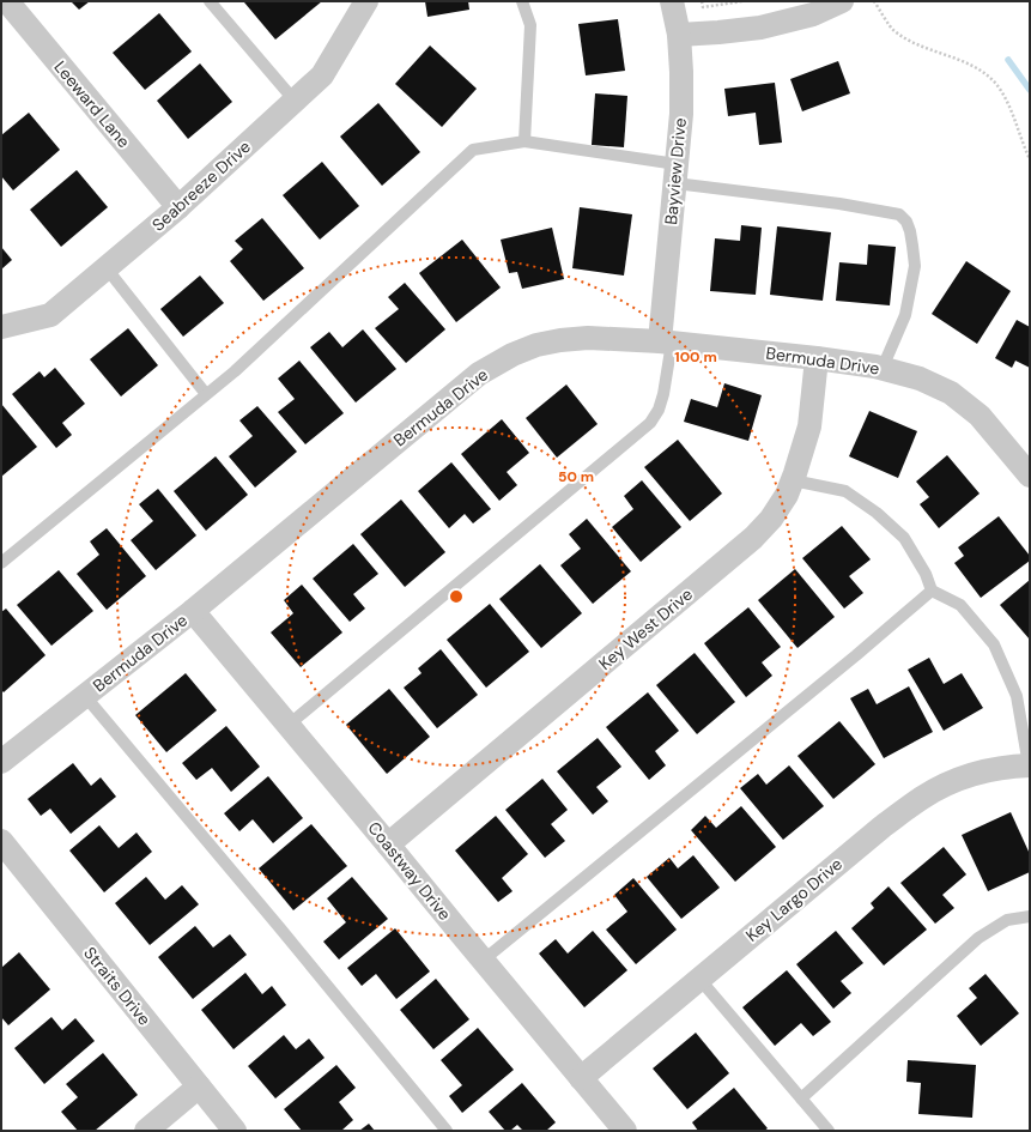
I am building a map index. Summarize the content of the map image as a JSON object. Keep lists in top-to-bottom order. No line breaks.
{"streets":{"street":["Leeward Lane","Bayview Drive","Seabreeze Drive","Bermuda Drive","Key West Drive","Coastway Drive","Key Largo Drive","Straits Drive"]},"crossings":[["Leeward Lane","Seabreeze Drive"],["Bayview Drive","Bermuda Drive"],["Bermuda Drive","Key West Drive"],["Bermuda Drive","Coastway Drive"],["Key West Drive","Coastway Drive"],["Coastway Drive","Key Largo Drive"]],"rings":["100 m","50 m"]}
